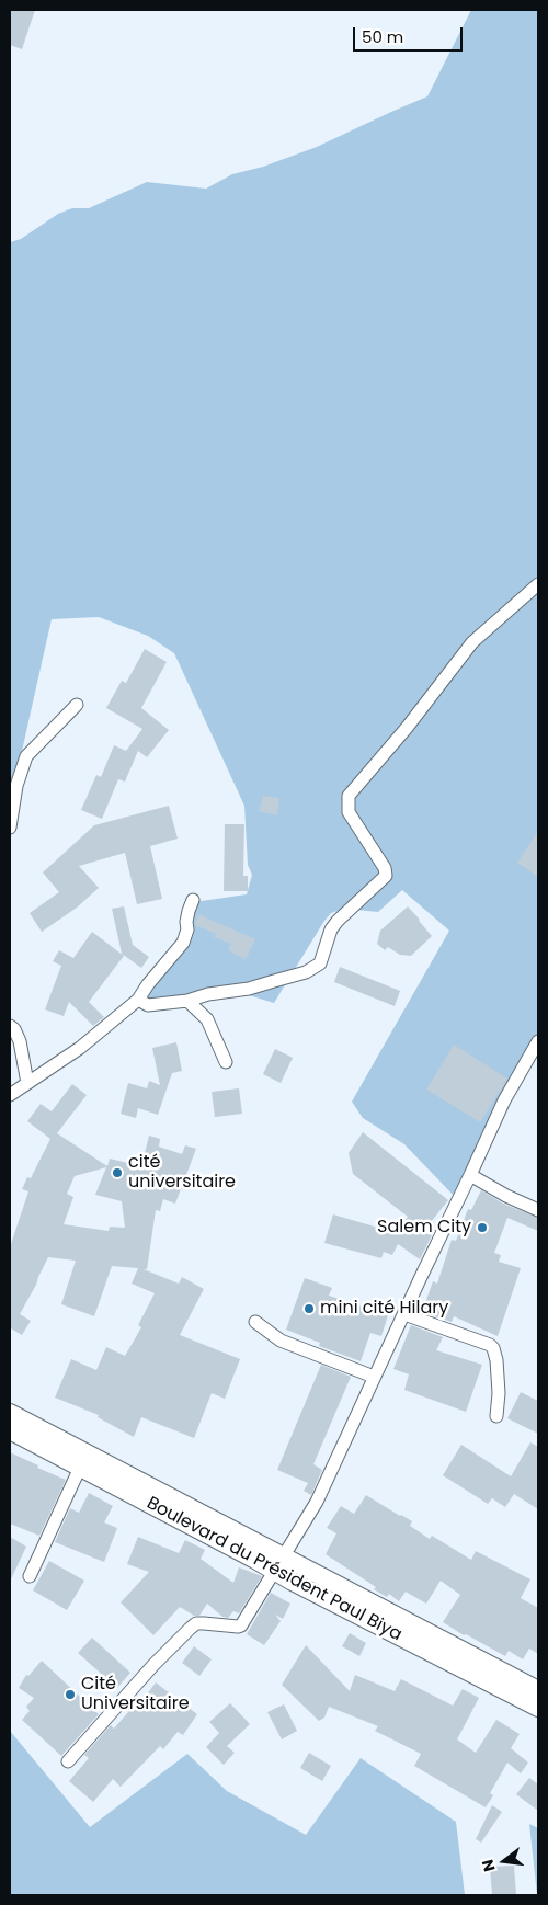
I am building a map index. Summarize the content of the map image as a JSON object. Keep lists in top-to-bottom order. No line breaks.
{"streets":{"main road":["Boulevard du Président Paul Biya"]},"places":["cité universitaire","Salem City","mini cité Hilary","Cité Universitaire"],"scale_bar":"50 m","north":"left"}
